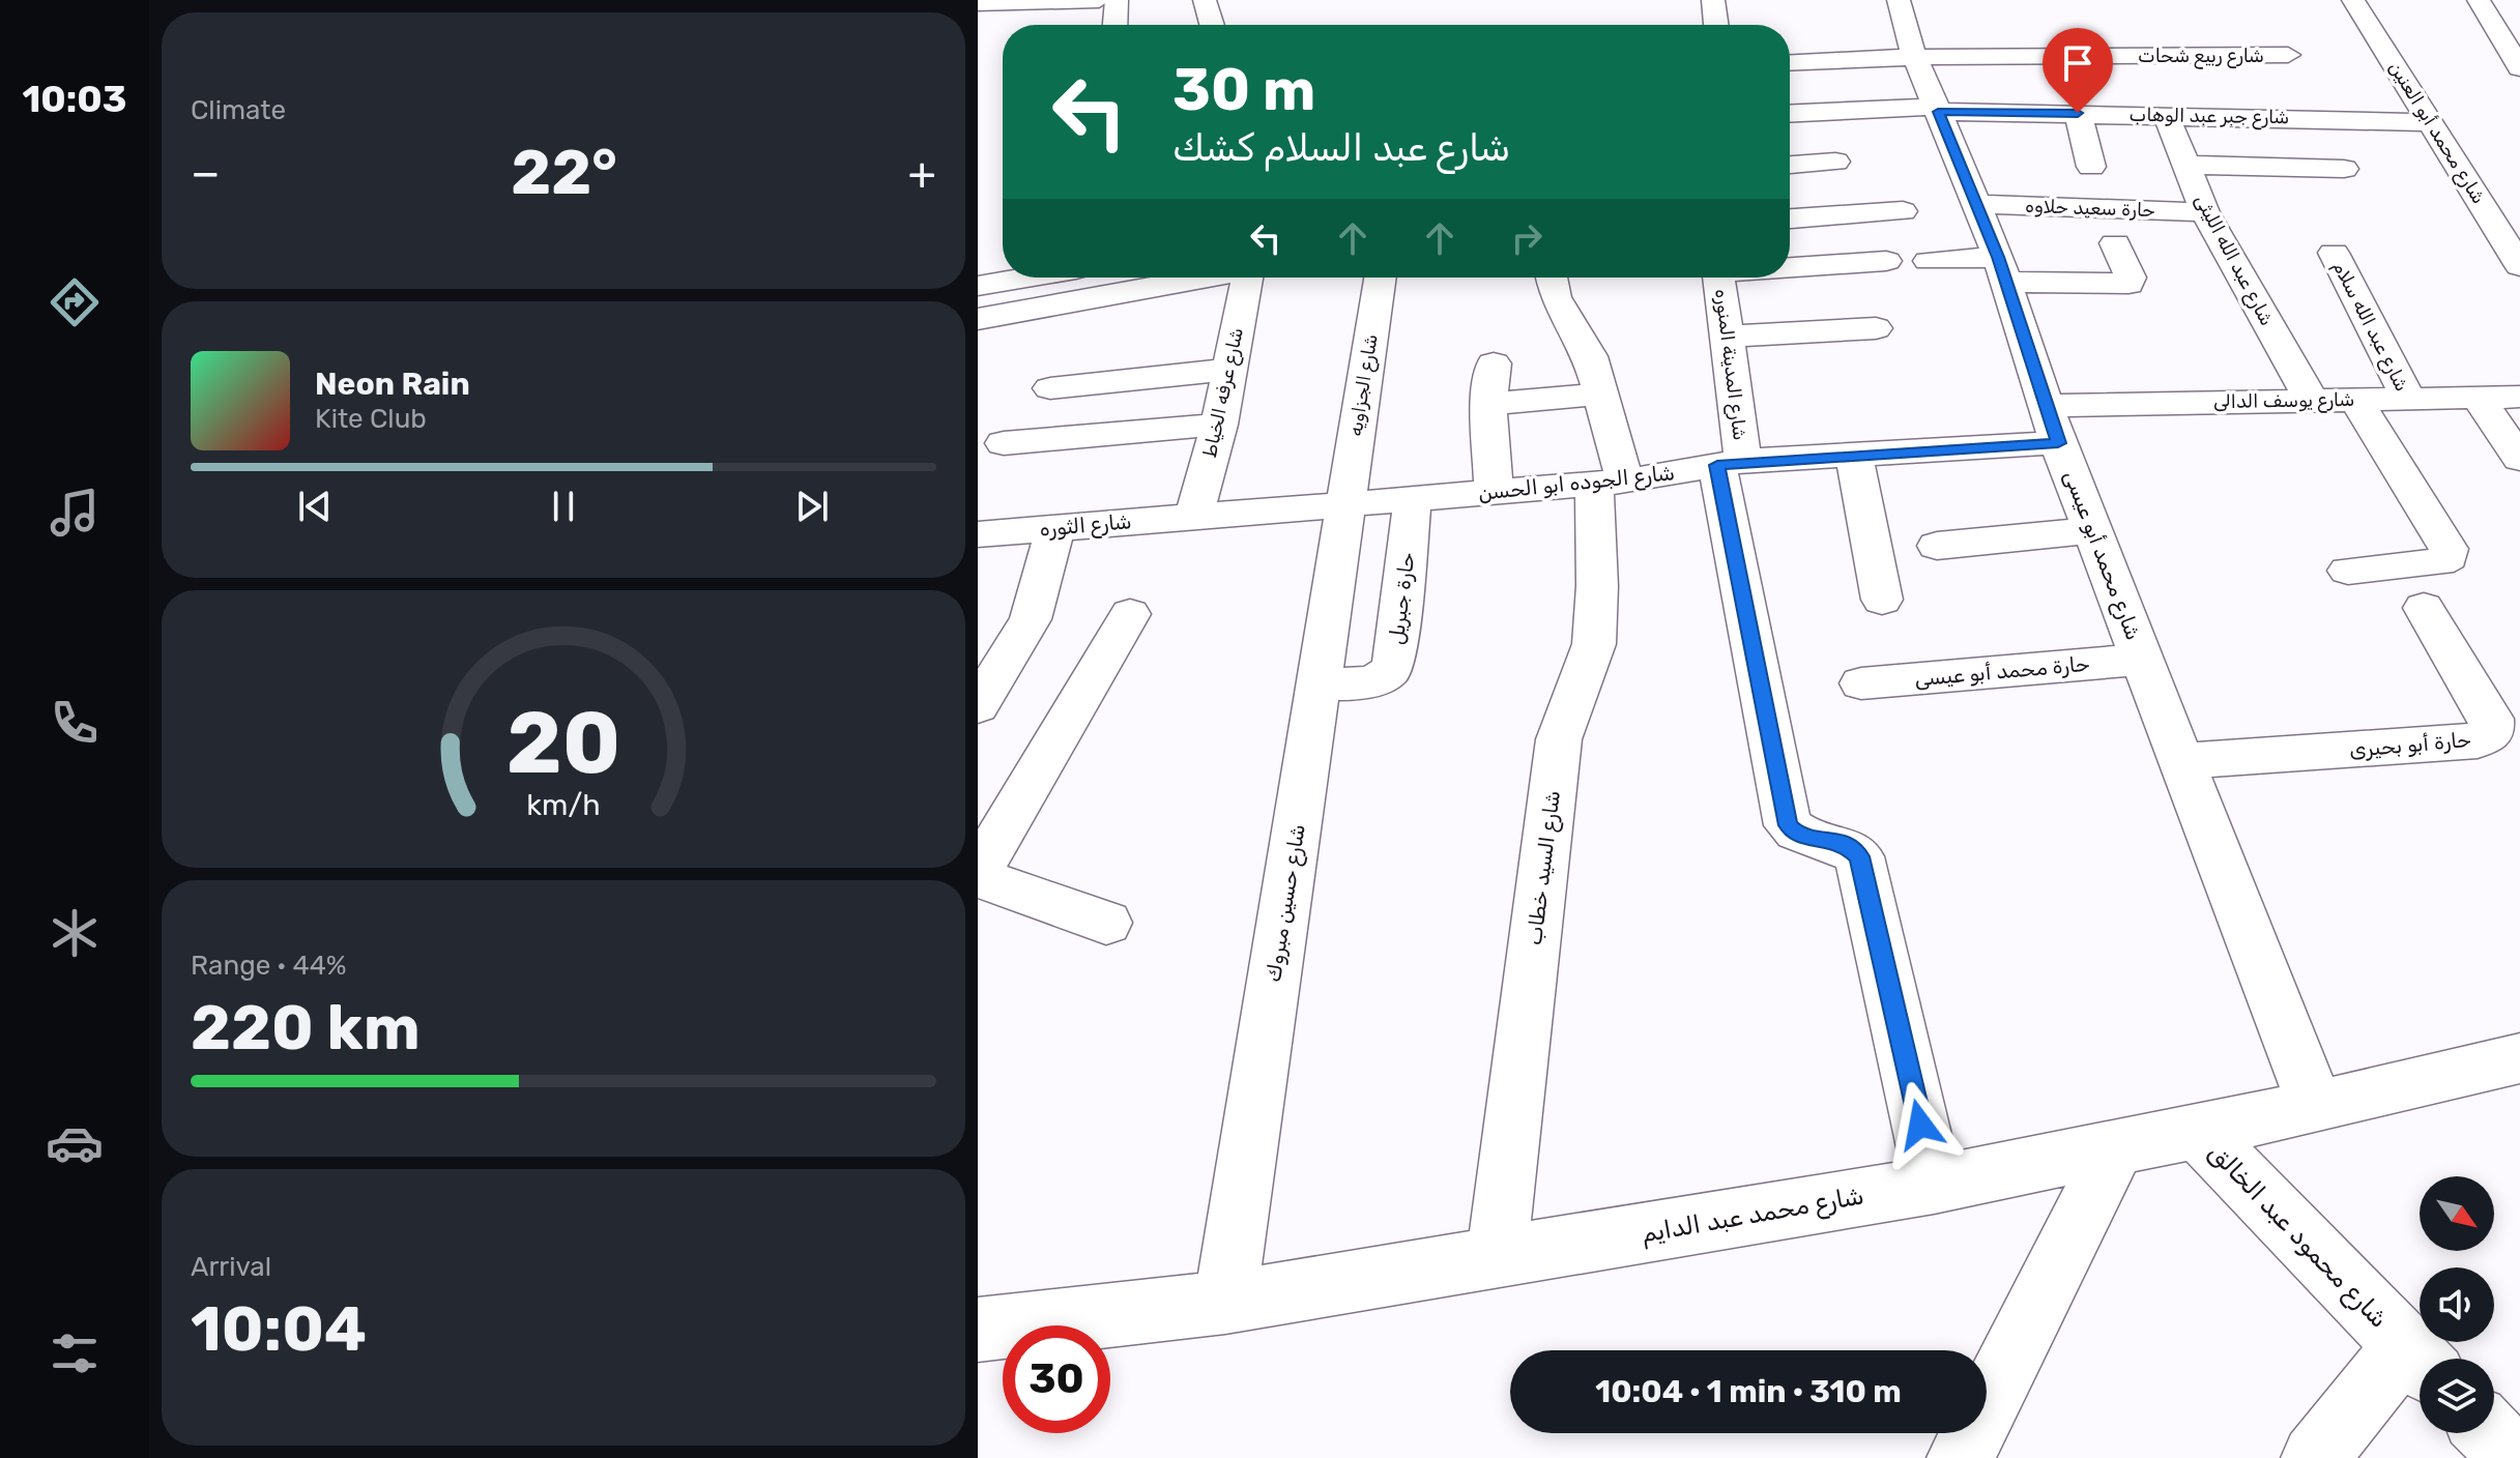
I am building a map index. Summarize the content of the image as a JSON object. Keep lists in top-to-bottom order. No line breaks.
{"streets":{"street":["شارع ربيع شحات","شارع جبر عبد الوهاب","شارع محمد أبو العنين","حارة سعيد حلاوه","شارع عبد الله الليثى","شارع عبد الله سلام","شارع المدينة المنوره","شارع الجزاويه","شارع عرفه الخياط","شارع يوسف الدالى","شارع الجوده ابو الحسن","شارع الثوره","شارع محمد أبو عيسى","حارة جبريل","حارة محمد أبو عيسى","حارة أبو بحيرى","شارع السيد خطاب","شارع حسين مبروك","شارع محمد عبد الدايم","شارع محمود عبد الخالق"]},"crossings":[["شارع ربيع شحات","شارع محمد أبو عيسى"],["شارع جبر عبد الوهاب","شارع محمد أبو العنين"],["شارع جبر عبد الوهاب","شارع عبد الله الليثى"],["شارع جبر عبد الوهاب","شارع محمد أبو عيسى"],["حارة سعيد حلاوه","شارع عبد الله الليثى"],["حارة سعيد حلاوه","شارع محمد أبو عيسى"],["شارع عبد الله الليثى","شارع يوسف الدالى"],["شارع عبد الله سلام","شارع يوسف الدالى"],["شارع المدينة المنوره","شارع الجوده ابو الحسن"],["شارع المدينة المنوره","شارع محمد عبد الدايم"],["شارع الجزاويه","شارع الجوده ابو الحسن"],["شارع الجزاويه","شارع حسين مبروك"],["شارع عرفه الخياط","شارع الجوده ابو الحسن"],["شارع عرفه الخياط","شارع الثوره"],["شارع يوسف الدالى","شارع الجوده ابو الحسن"],["شارع يوسف الدالى","شارع محمد أبو عيسى"],["شارع الجوده ابو الحسن","شارع الثوره"],["شارع الجوده ابو الحسن","شارع محمد أبو عيسى"],["شارع الجوده ابو الحسن","حارة جبريل"],["شارع الجوده ابو الحسن","شارع السيد خطاب"],["شارع الجوده ابو الحسن","شارع حسين مبروك"],["شارع محمد أبو عيسى","حارة محمد أبو عيسى"],["شارع محمد أبو عيسى","حارة أبو بحيرى"],["شارع محمد أبو عيسى","شارع محمد عبد الدايم"],["حارة جبريل","شارع حسين مبروك"],["شارع السيد خطاب","شارع محمد عبد الدايم"],["شارع حسين مبروك","شارع محمد عبد الدايم"],["شارع محمد عبد الدايم","شارع محمود عبد الخالق"]],"north":"bottom right","page":{"tabs":"10:03","tile":["Climate",["Range · 44%","220 km"],["Arrival","10:04"]],"turn":["30 m","شارع عبد السلام كشك"],"heat":["−","22°","+"],"song":["Neon Rain","Kite Club"],"limit":"30","trip":"10:04 · 1 min · 310 m","gauge":["20","km/h"]}}
